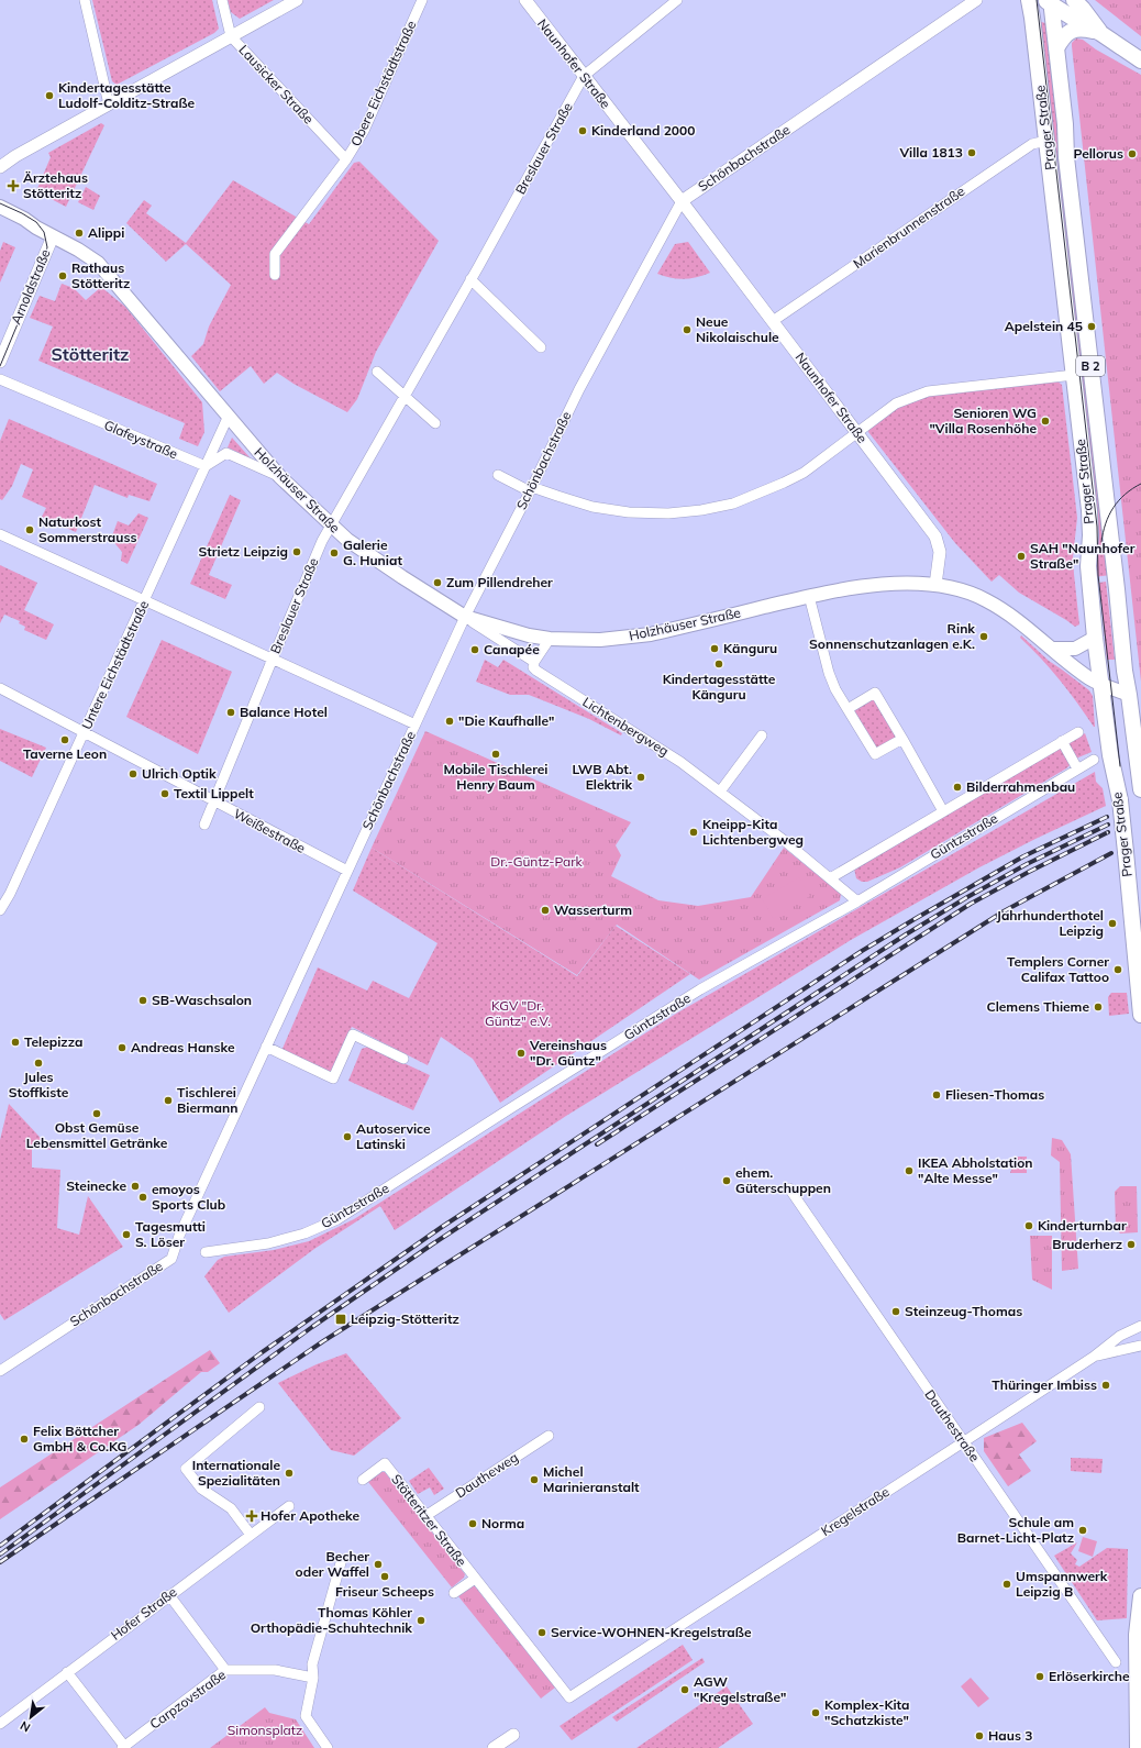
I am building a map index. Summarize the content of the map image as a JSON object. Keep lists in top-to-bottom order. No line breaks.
{"streets":{"main road":["Prager Straße","B 2","Holzhäuser Straße"],"street":["Naunhofer Straße","Obere Eichstädtstraße","Lausicker Straße","Breslauer Straße","Schönbachstraße","Marienbrunnenstraße","Arnoldstraße","Glafeystraße","Untere Eichstädtstraße","Lichtenbergweg","Weißestraße","Güntzstraße","Dauthestraße","Dautheweg","Kregelstraße","Stötteritzer Straße","Hofer Straße","Carpzovstraße"]},"crossings":[["Naunhofer Straße","Breslauer Straße"],["Naunhofer Straße","Schönbachstraße"],["Naunhofer Straße","Marienbrunnenstraße"],["Naunhofer Straße","Holzhäuser Straße"],["Obere Eichstädtstraße","Lausicker Straße"],["Prager Straße","Marienbrunnenstraße"],["Breslauer Straße","Holzhäuser Straße"],["Breslauer Straße","Weißestraße"],["Schönbachstraße","Holzhäuser Straße"],["Schönbachstraße","Lichtenbergweg"],["Schönbachstraße","Weißestraße"],["Arnoldstraße","Holzhäuser Straße"],["Glafeystraße","Untere Eichstädtstraße"],["Holzhäuser Straße","Untere Eichstädtstraße"],["Holzhäuser Straße","Lichtenbergweg"],["Untere Eichstädtstraße","Weißestraße"],["Lichtenbergweg","Güntzstraße"],["Dauthestraße","Kregelstraße"],["Dautheweg","Stötteritzer Straße"],["Kregelstraße","Stötteritzer Straße"]],"districts":["Stötteritz"],"parks":["Dr.-Güntz-Park","KGV \"Dr. Güntz\" e.V.","Simonsplatz"],"places":{"other":["Kindertagesstätte Ludolf-Colditz-Straße","Kinderland 2000","Villa 1813","Pellorus","Alippi","Rathaus Stötteritz","Apelstein 45","Neue Nikolaischule","Senioren WG \"Villa Rosenhöhe","Naturkost Sommerstrauss","Strietz Leipzig","Galerie G. Huniat","SAH \"Naunhofer Straße\"","Zum Pillendreher","Rink Sonnenschutzanlagen e.K.","Känguru","Canapée","Kindertagesstätte Känguru","Balance Hotel","\"Die Kaufhalle\"","Taverne Leon","Mobile Tischlerei Henry Baum","Ulrich Optik","LWB Abt. Elektrik","Bilderrahmenbau","Textil Lippelt","Kneipp-Kita Lichtenbergweg","Wasserturm","Jahrhunderthotel Leipzig","Templers Corner Califax Tattoo","SB-Waschsalon","Clemens Thieme","Telepizza","Andreas Hanske","Vereinshaus \"Dr. Güntz\"","Jules Stoffkiste","Fliesen-Thomas","Tischlerei Biermann","Obst Gemüse Lebensmittel Getränke","Autoservice Latinski","IKEA Abholstation \"Alte Messe\"","ehem. Güterschuppen","Steinecke","emoyos Sports Club","Kinderturnbar","Tagesmutti S. Löser","Bruderherz","Steinzeug-Thomas","Thüringer Imbiss","Felix Böttcher GmbH & Co.KG","Internationale Spezialitäten","Michel Marinieranstalt","Norma","Schule am Barnet-Licht-Platz","Becher oder Waffel","Friseur Scheeps","Umspannwerk Leipzig B","Thomas Köhler Orthopädie-Schuhtechnik","Service-WOHNEN-Kregelstraße","Erlöserkirche","AGW \"Kregelstraße\"","Komplex-Kita \"Schatzkiste\"","Haus 3"],"health":["Ärztehaus Stötteritz","Hofer Apotheke"],"transit":["Leipzig-Stötteritz"]},"north":"bottom left"}
